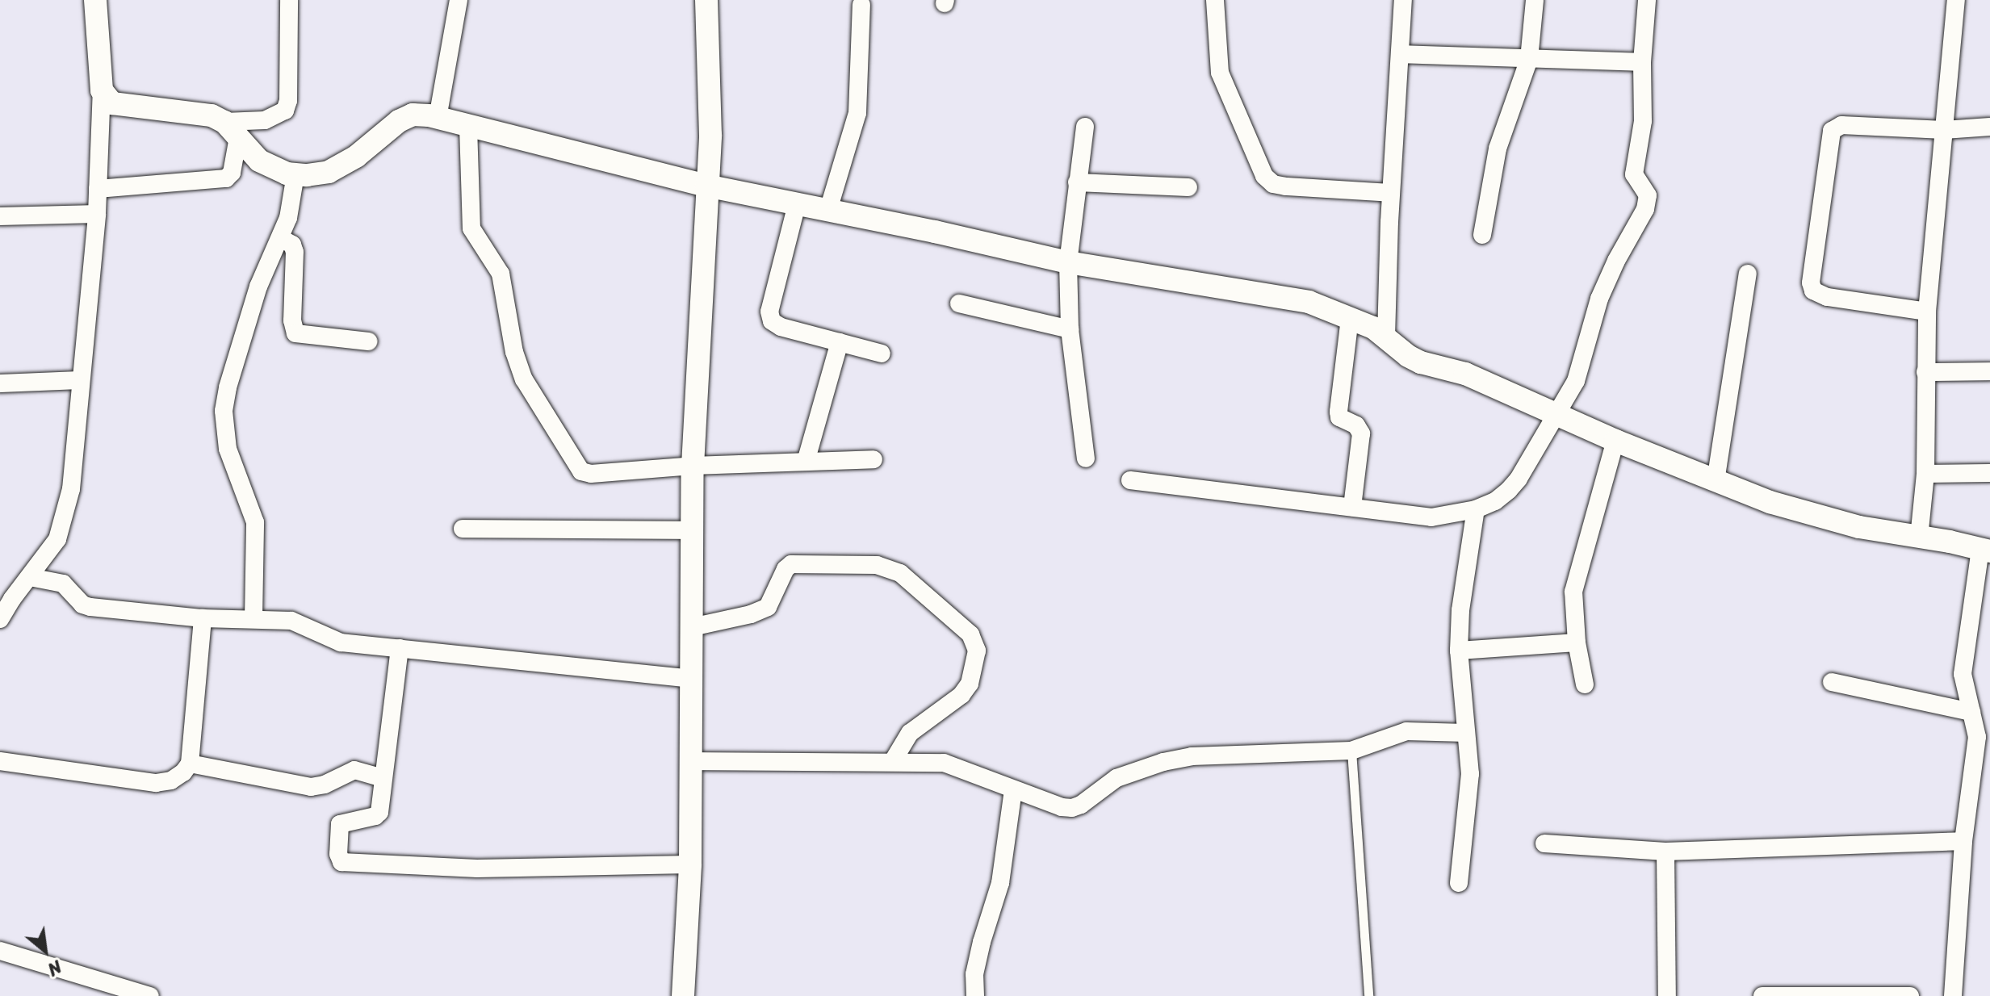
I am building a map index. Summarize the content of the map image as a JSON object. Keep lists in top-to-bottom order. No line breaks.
{"north":"bottom right"}
